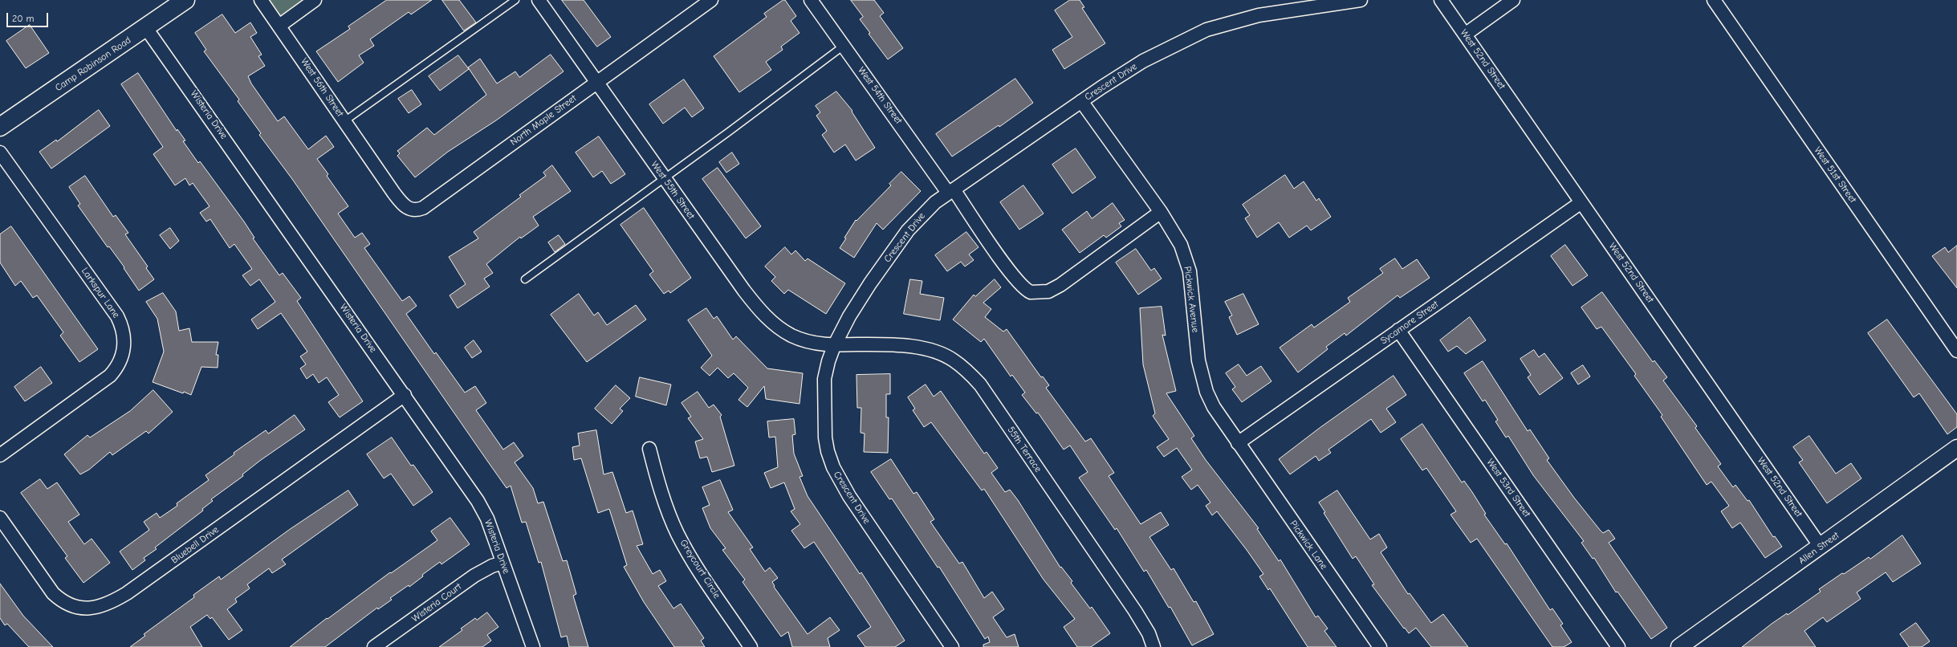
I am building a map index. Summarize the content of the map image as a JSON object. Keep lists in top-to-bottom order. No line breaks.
{"streets":{"main road":["Camp Robinson Road"],"street":["West 52nd Street","Crescent Drive","West 56th Street","West 54th Street","Wisteria Drive","North Maple Street","West 51st Street","West 55th Street","Larkspur Lane","Pickwick Avenue","Sycamore Street","55th Terrace","West 53rd Street","Bluebell Drive","Pickwick Lane","Allen Street","Greycourt Circle","Wisteria Court"]},"crossings":[["West 52nd Street","Sycamore Street"],["West 52nd Street","Allen Street"],["Camp Robinson Road","Wisteria Drive"],["Crescent Drive","West 54th Street"],["Crescent Drive","West 55th Street"],["Crescent Drive","Pickwick Avenue"],["Crescent Drive","55th Terrace"],["West 56th Street","North Maple Street"],["West 54th Street","Pickwick Avenue"],["Wisteria Drive","Bluebell Drive"],["Wisteria Drive","Wisteria Court"],["North Maple Street","West 55th Street"],["West 55th Street","55th Terrace"],["Pickwick Avenue","Sycamore Street"],["Pickwick Avenue","Pickwick Lane"],["Sycamore Street","West 53rd Street"],["Sycamore Street","Pickwick Lane"]],"scale_bar":"20 m"}
